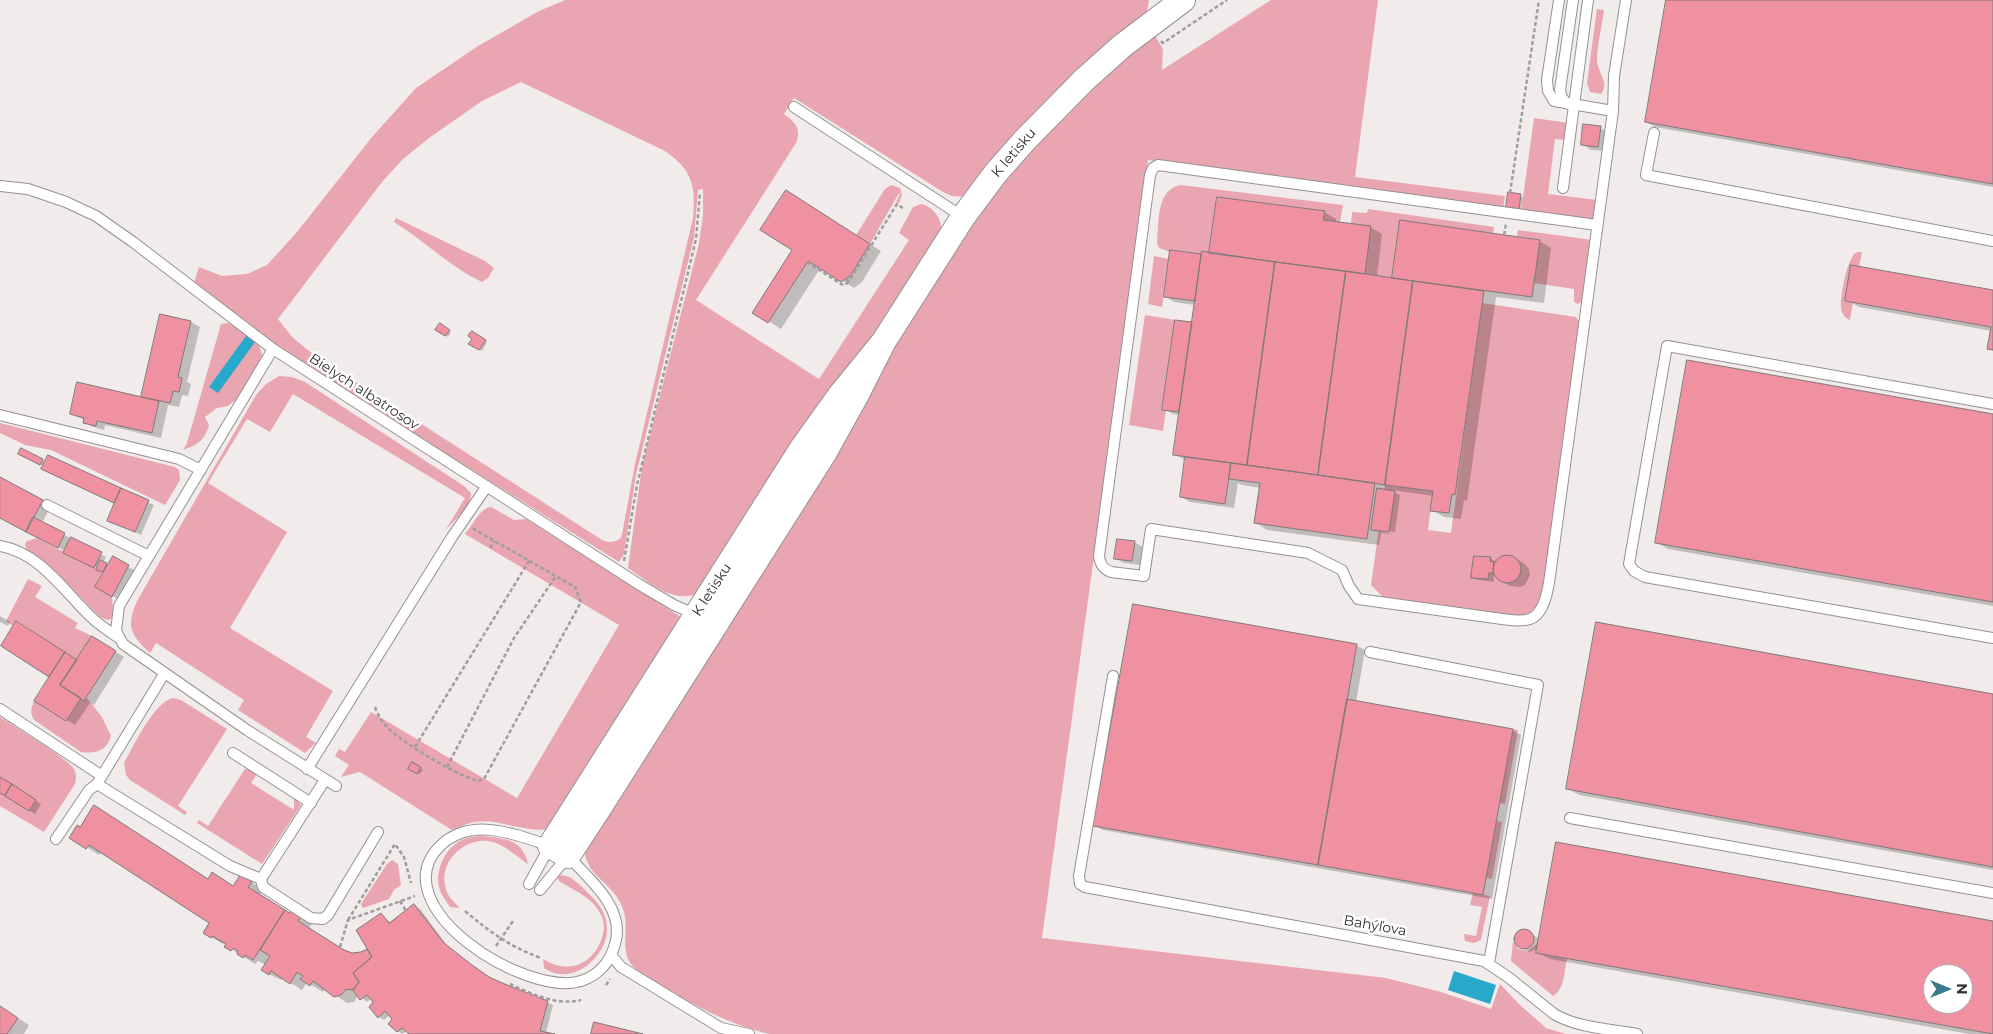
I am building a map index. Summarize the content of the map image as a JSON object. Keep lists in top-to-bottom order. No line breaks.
{"streets":{"street":["K letisku"],"lane":["Bielych albatrosov","Bahýľova"]},"crossings":[["K letisku","Bielych albatrosov"]],"north":"right"}
